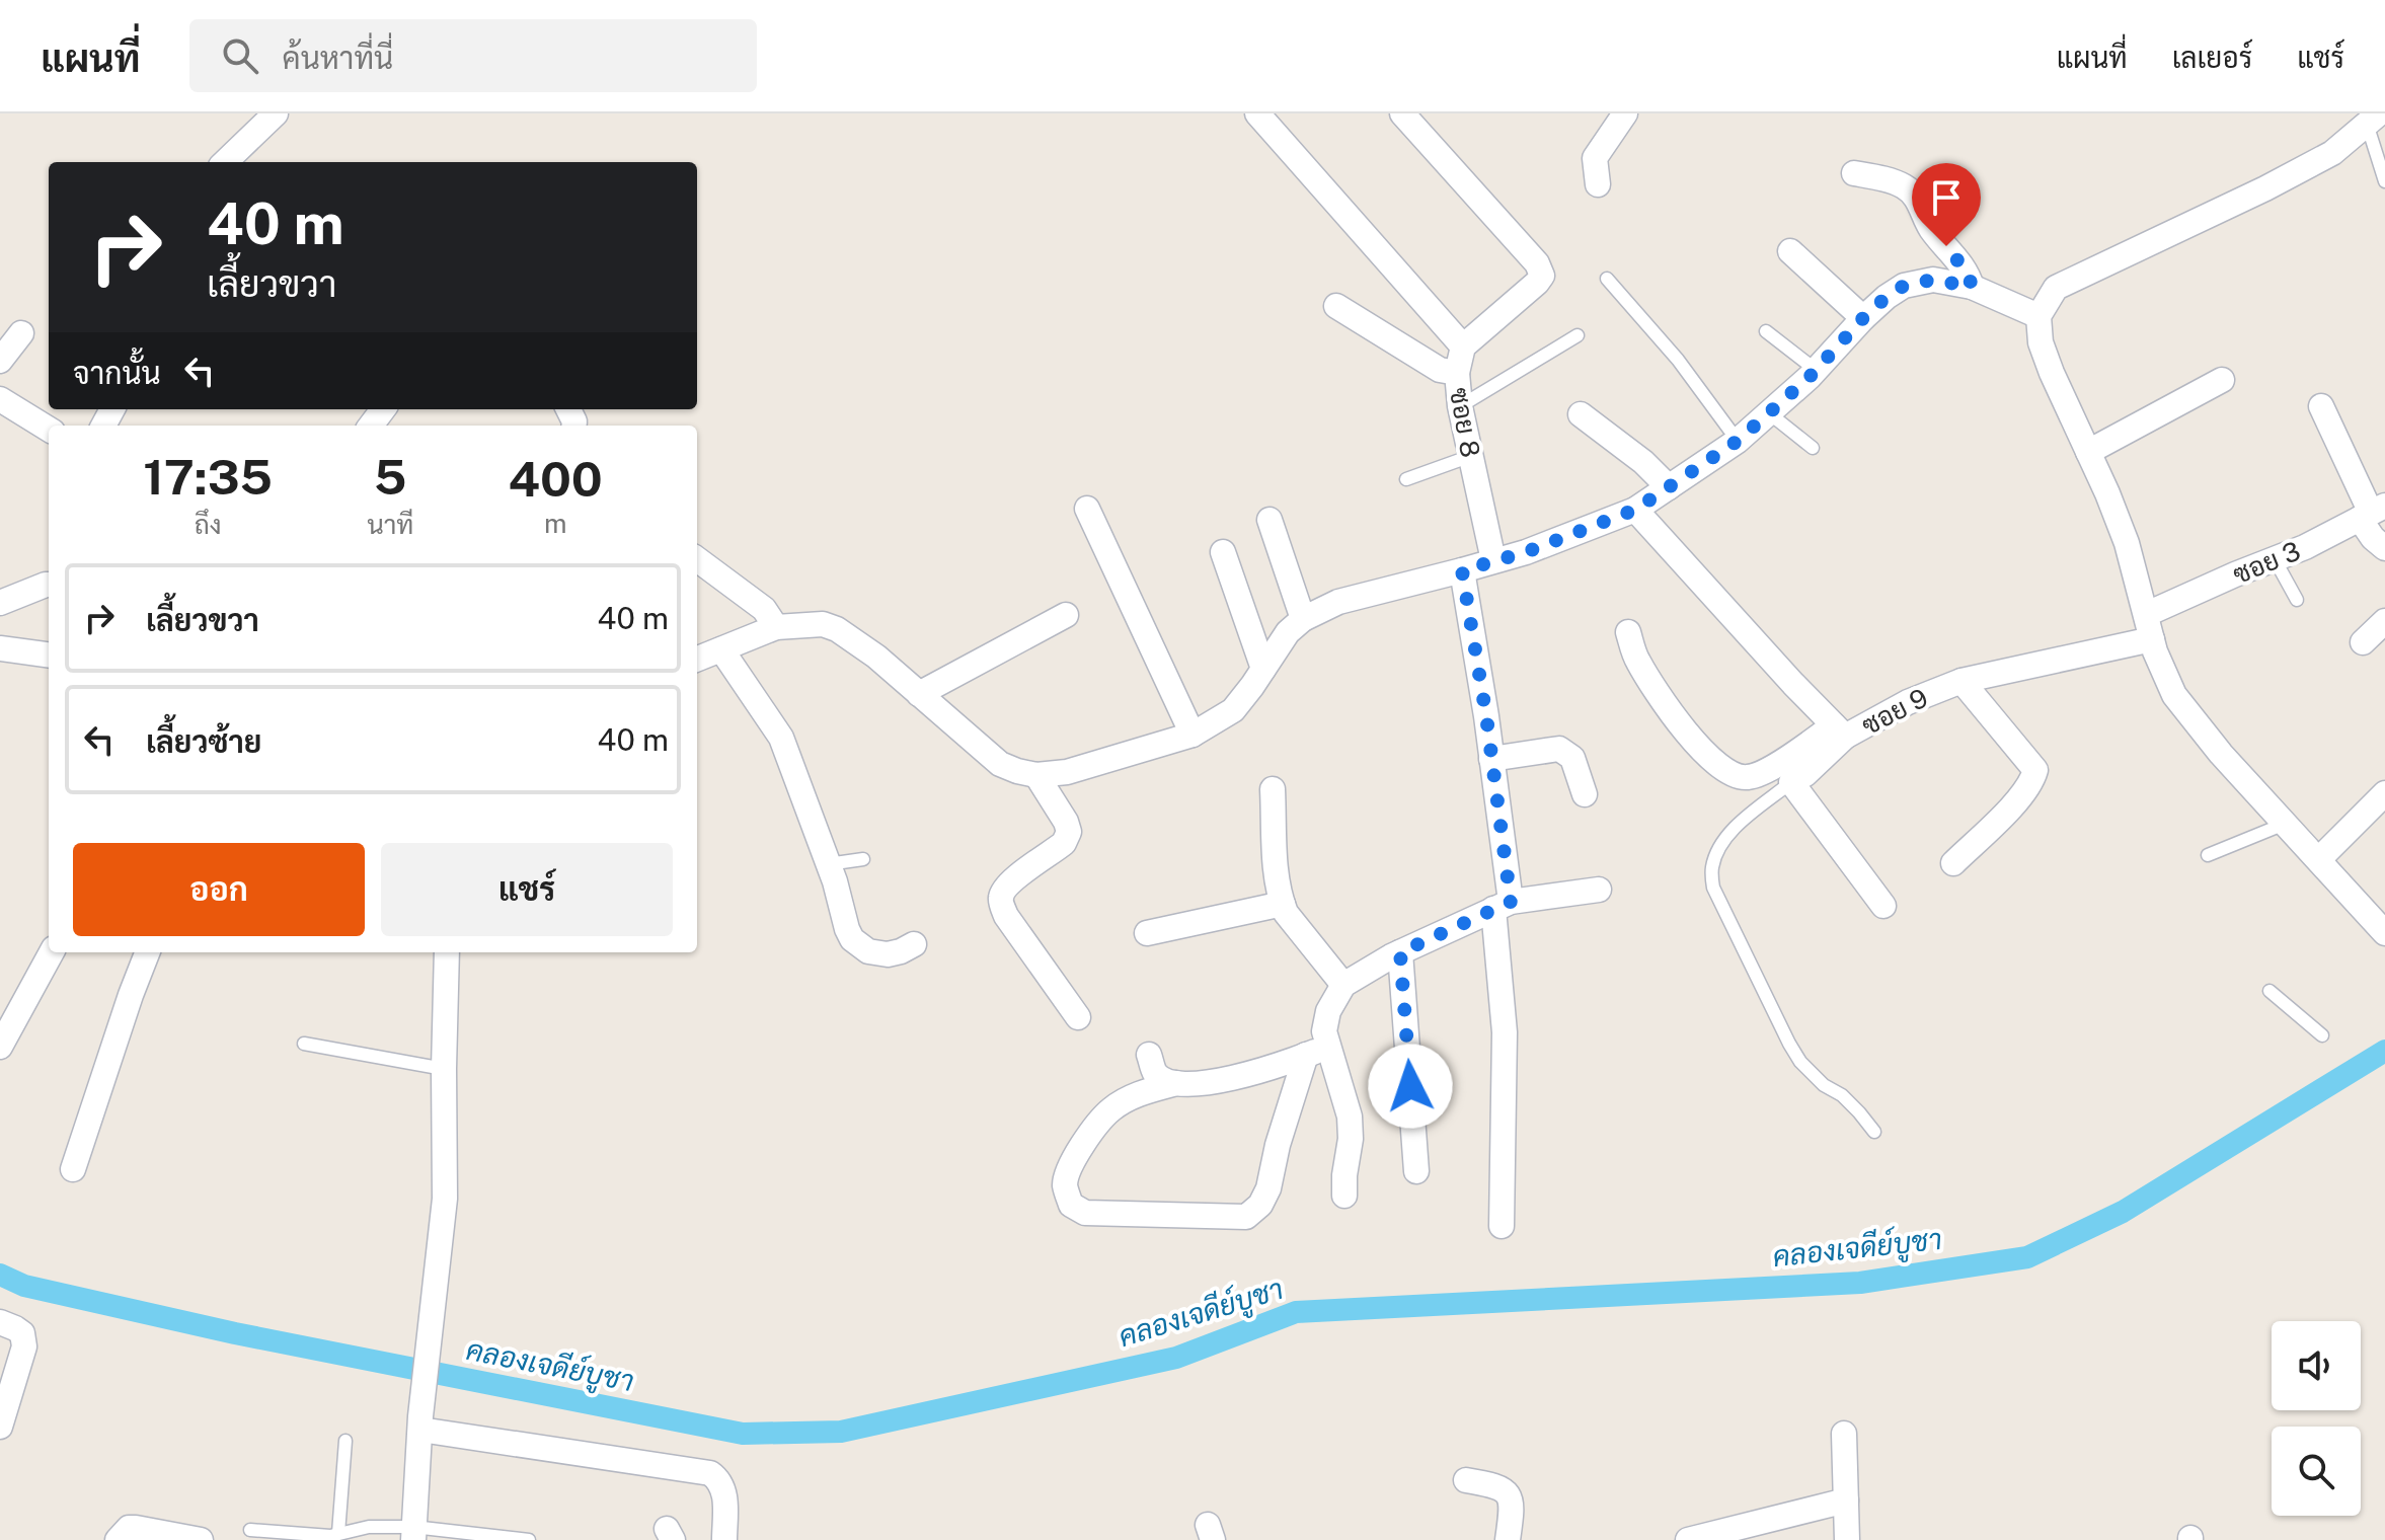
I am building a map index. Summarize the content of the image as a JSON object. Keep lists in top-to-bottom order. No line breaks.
{"streets":{"street":["ซอย 8","ซอย 3","ซอย 9"]},"water":["คลองเจดีย์บูชา"],"page":{"header":"แผนที่","search":"ค้นหาที่นี่","nav":["แผนที่","เลเยอร์","แชร์"],"turn":["40 m","เลี้ยวขวา"],"then":"จากนั้น","eta":["17:35","ถึง","5","นาที","400","m"],"list":[{"name":"เลี้ยวขวา","value":"40 m"},{"name":"เลี้ยวซ้าย","value":"40 m"}],"buttons":["ออก","แชร์"]}}
